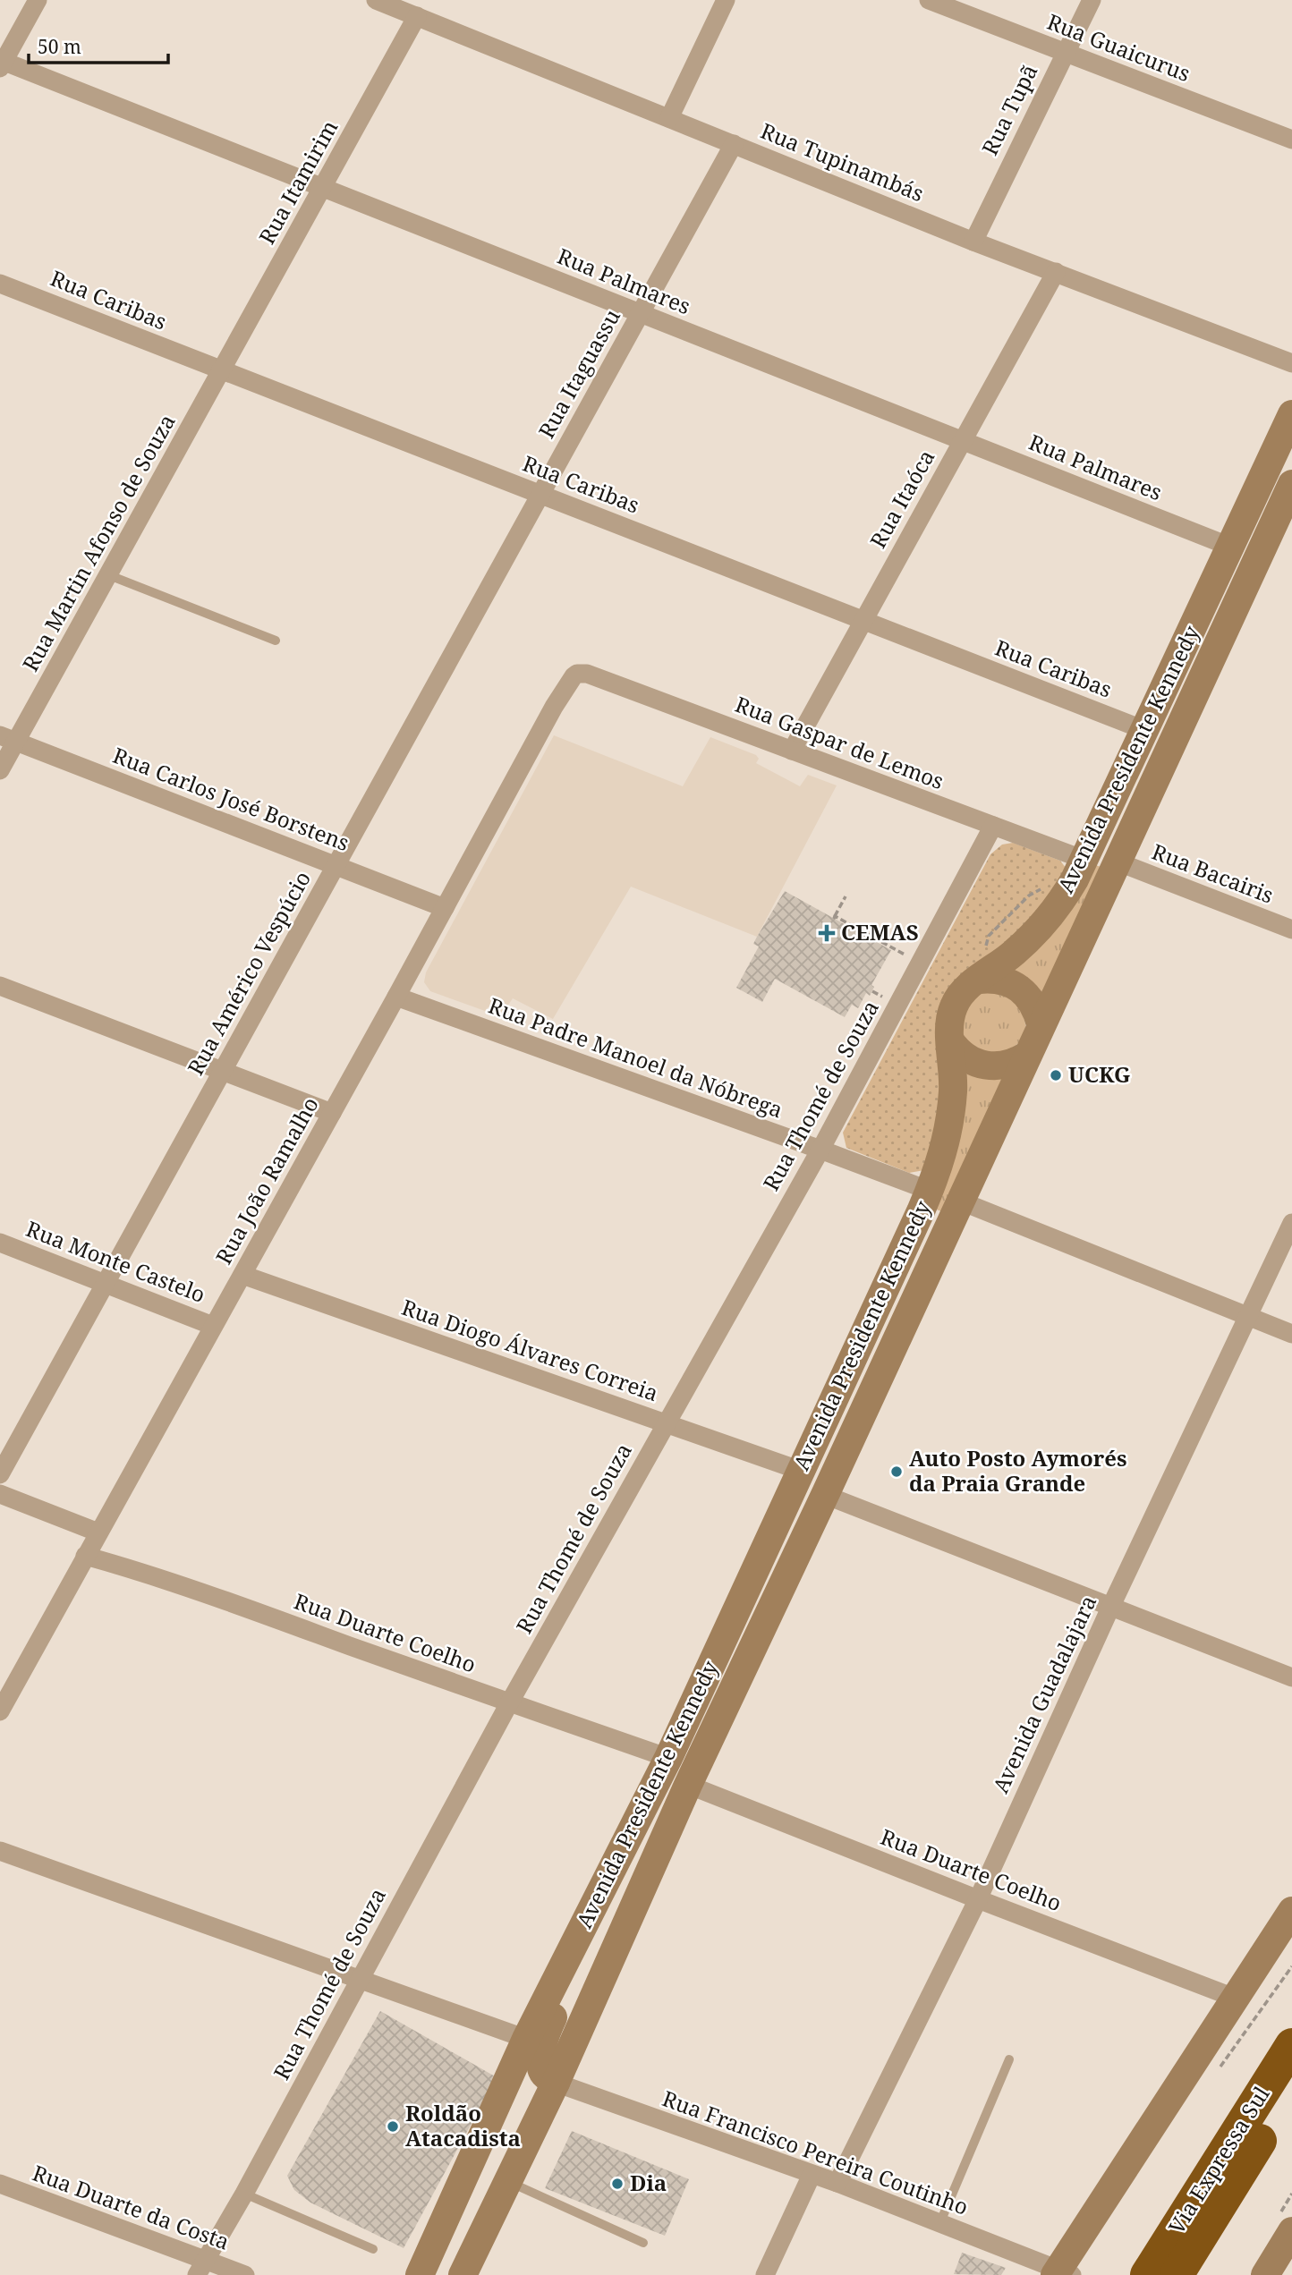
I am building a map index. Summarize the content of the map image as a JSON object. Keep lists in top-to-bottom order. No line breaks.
{"streets":{"highway":["Via Expressa Sul"],"main road":["Avenida Presidente Kennedy"],"street":["Rua Guaicurus","Rua Tupã","Rua Tupinambás","Rua Itamirim","Rua Palmares","Rua Caribas","Rua Itaguassu","Rua Itaóca","Rua Martin Afonso de Souza","Rua Gaspar de Lemos","Rua Carlos José Borstens","Rua Bacairis","Rua Américo Vespúcio","Rua Padre Manoel da Nóbrega","Rua Thomé de Souza","Rua João Ramalho","Rua Monte Castelo","Rua Diogo Álvares Correia","Rua Duarte Coelho","Avenida Guadalajara","Rua Francisco Pereira Coutinho","Rua Duarte da Costa"]},"crossings":[["Rua Guaicurus","Rua Tupã"],["Rua Tupã","Rua Tupinambás"],["Rua Tupinambás","Rua Itamirim"],["Rua Tupinambás","Rua Itaguassu"],["Rua Tupinambás","Rua Itaóca"],["Rua Itamirim","Rua Palmares"],["Rua Itamirim","Rua Caribas"],["Rua Itamirim","Rua Martin Afonso de Souza"],["Rua Palmares","Rua Itaguassu"],["Rua Palmares","Rua Itaóca"],["Rua Palmares","Avenida Presidente Kennedy"],["Rua Caribas","Rua Itaguassu"],["Rua Caribas","Rua Itaóca"],["Rua Caribas","Rua Martin Afonso de Souza"],["Rua Caribas","Avenida Presidente Kennedy"],["Rua Caribas","Rua Américo Vespúcio"],["Rua Itaguassu","Rua Américo Vespúcio"],["Rua Itaóca","Rua Gaspar de Lemos"],["Rua Martin Afonso de Souza","Rua Carlos José Borstens"],["Rua Gaspar de Lemos","Avenida Presidente Kennedy"],["Rua Gaspar de Lemos","Rua Thomé de Souza"],["Rua Gaspar de Lemos","Rua João Ramalho"],["Avenida Presidente Kennedy","Rua Bacairis"],["Avenida Presidente Kennedy","Rua Padre Manoel da Nóbrega"],["Avenida Presidente Kennedy","Rua Diogo Álvares Correia"],["Avenida Presidente Kennedy","Rua Duarte Coelho"],["Avenida Presidente Kennedy","Rua Francisco Pereira Coutinho"],["Rua Carlos José Borstens","Rua Américo Vespúcio"],["Rua Carlos José Borstens","Rua João Ramalho"],["Rua Américo Vespúcio","Rua Monte Castelo"],["Rua Padre Manoel da Nóbrega","Rua Thomé de Souza"],["Rua Padre Manoel da Nóbrega","Rua João Ramalho"],["Rua Thomé de Souza","Rua Diogo Álvares Correia"],["Rua Thomé de Souza","Rua Duarte Coelho"],["Rua Thomé de Souza","Rua Duarte da Costa"],["Rua João Ramalho","Rua Monte Castelo"],["Rua João Ramalho","Rua Diogo Álvares Correia"],["Rua João Ramalho","Rua Duarte Coelho"],["Rua Duarte Coelho","Avenida Guadalajara"],["Avenida Guadalajara","Rua Francisco Pereira Coutinho"]],"places":{"health":["CEMAS"],"other":["UCKG","Auto Posto Aymorés da Praia Grande","Roldão Atacadista","Dia"]},"scale_bar":"50 m"}
